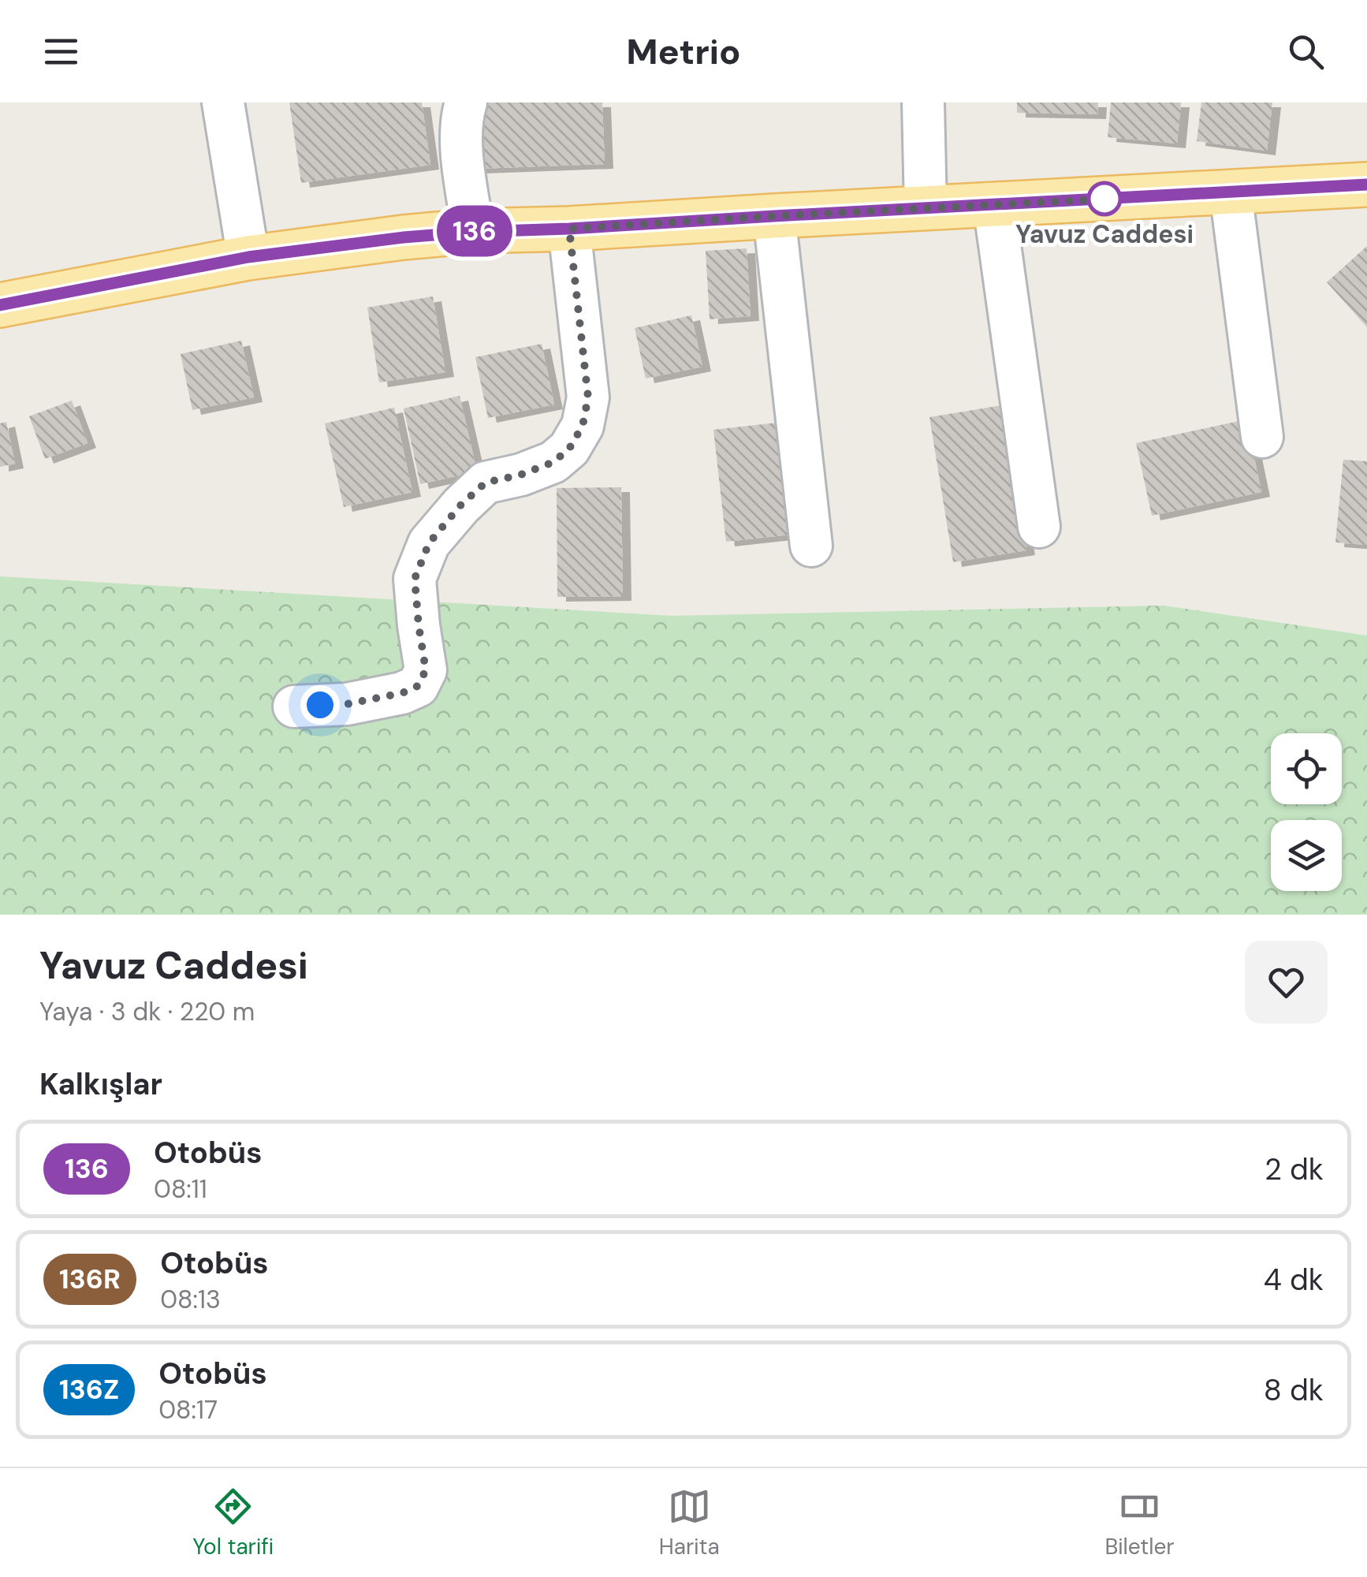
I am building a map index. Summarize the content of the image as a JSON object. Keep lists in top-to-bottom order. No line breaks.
{"places":["Yavuz Caddesi"],"lines":["bus line 136"],"page":{"header":"Metrio","on_map":"136","heading":[["Yavuz Caddesi","Yaya · 3 dk · 220 m"],"Kalkışlar"],"list":[{"mark":"136","name":"Otobüs","note":"08:11","value":"2 dk"},{"mark":"136R","name":"Otobüs","note":"08:13","value":"4 dk"},{"mark":"136Z","name":"Otobüs","note":"08:17","value":"8 dk"}],"tabs":["Yol tarifi","Harita","Biletler"]}}
